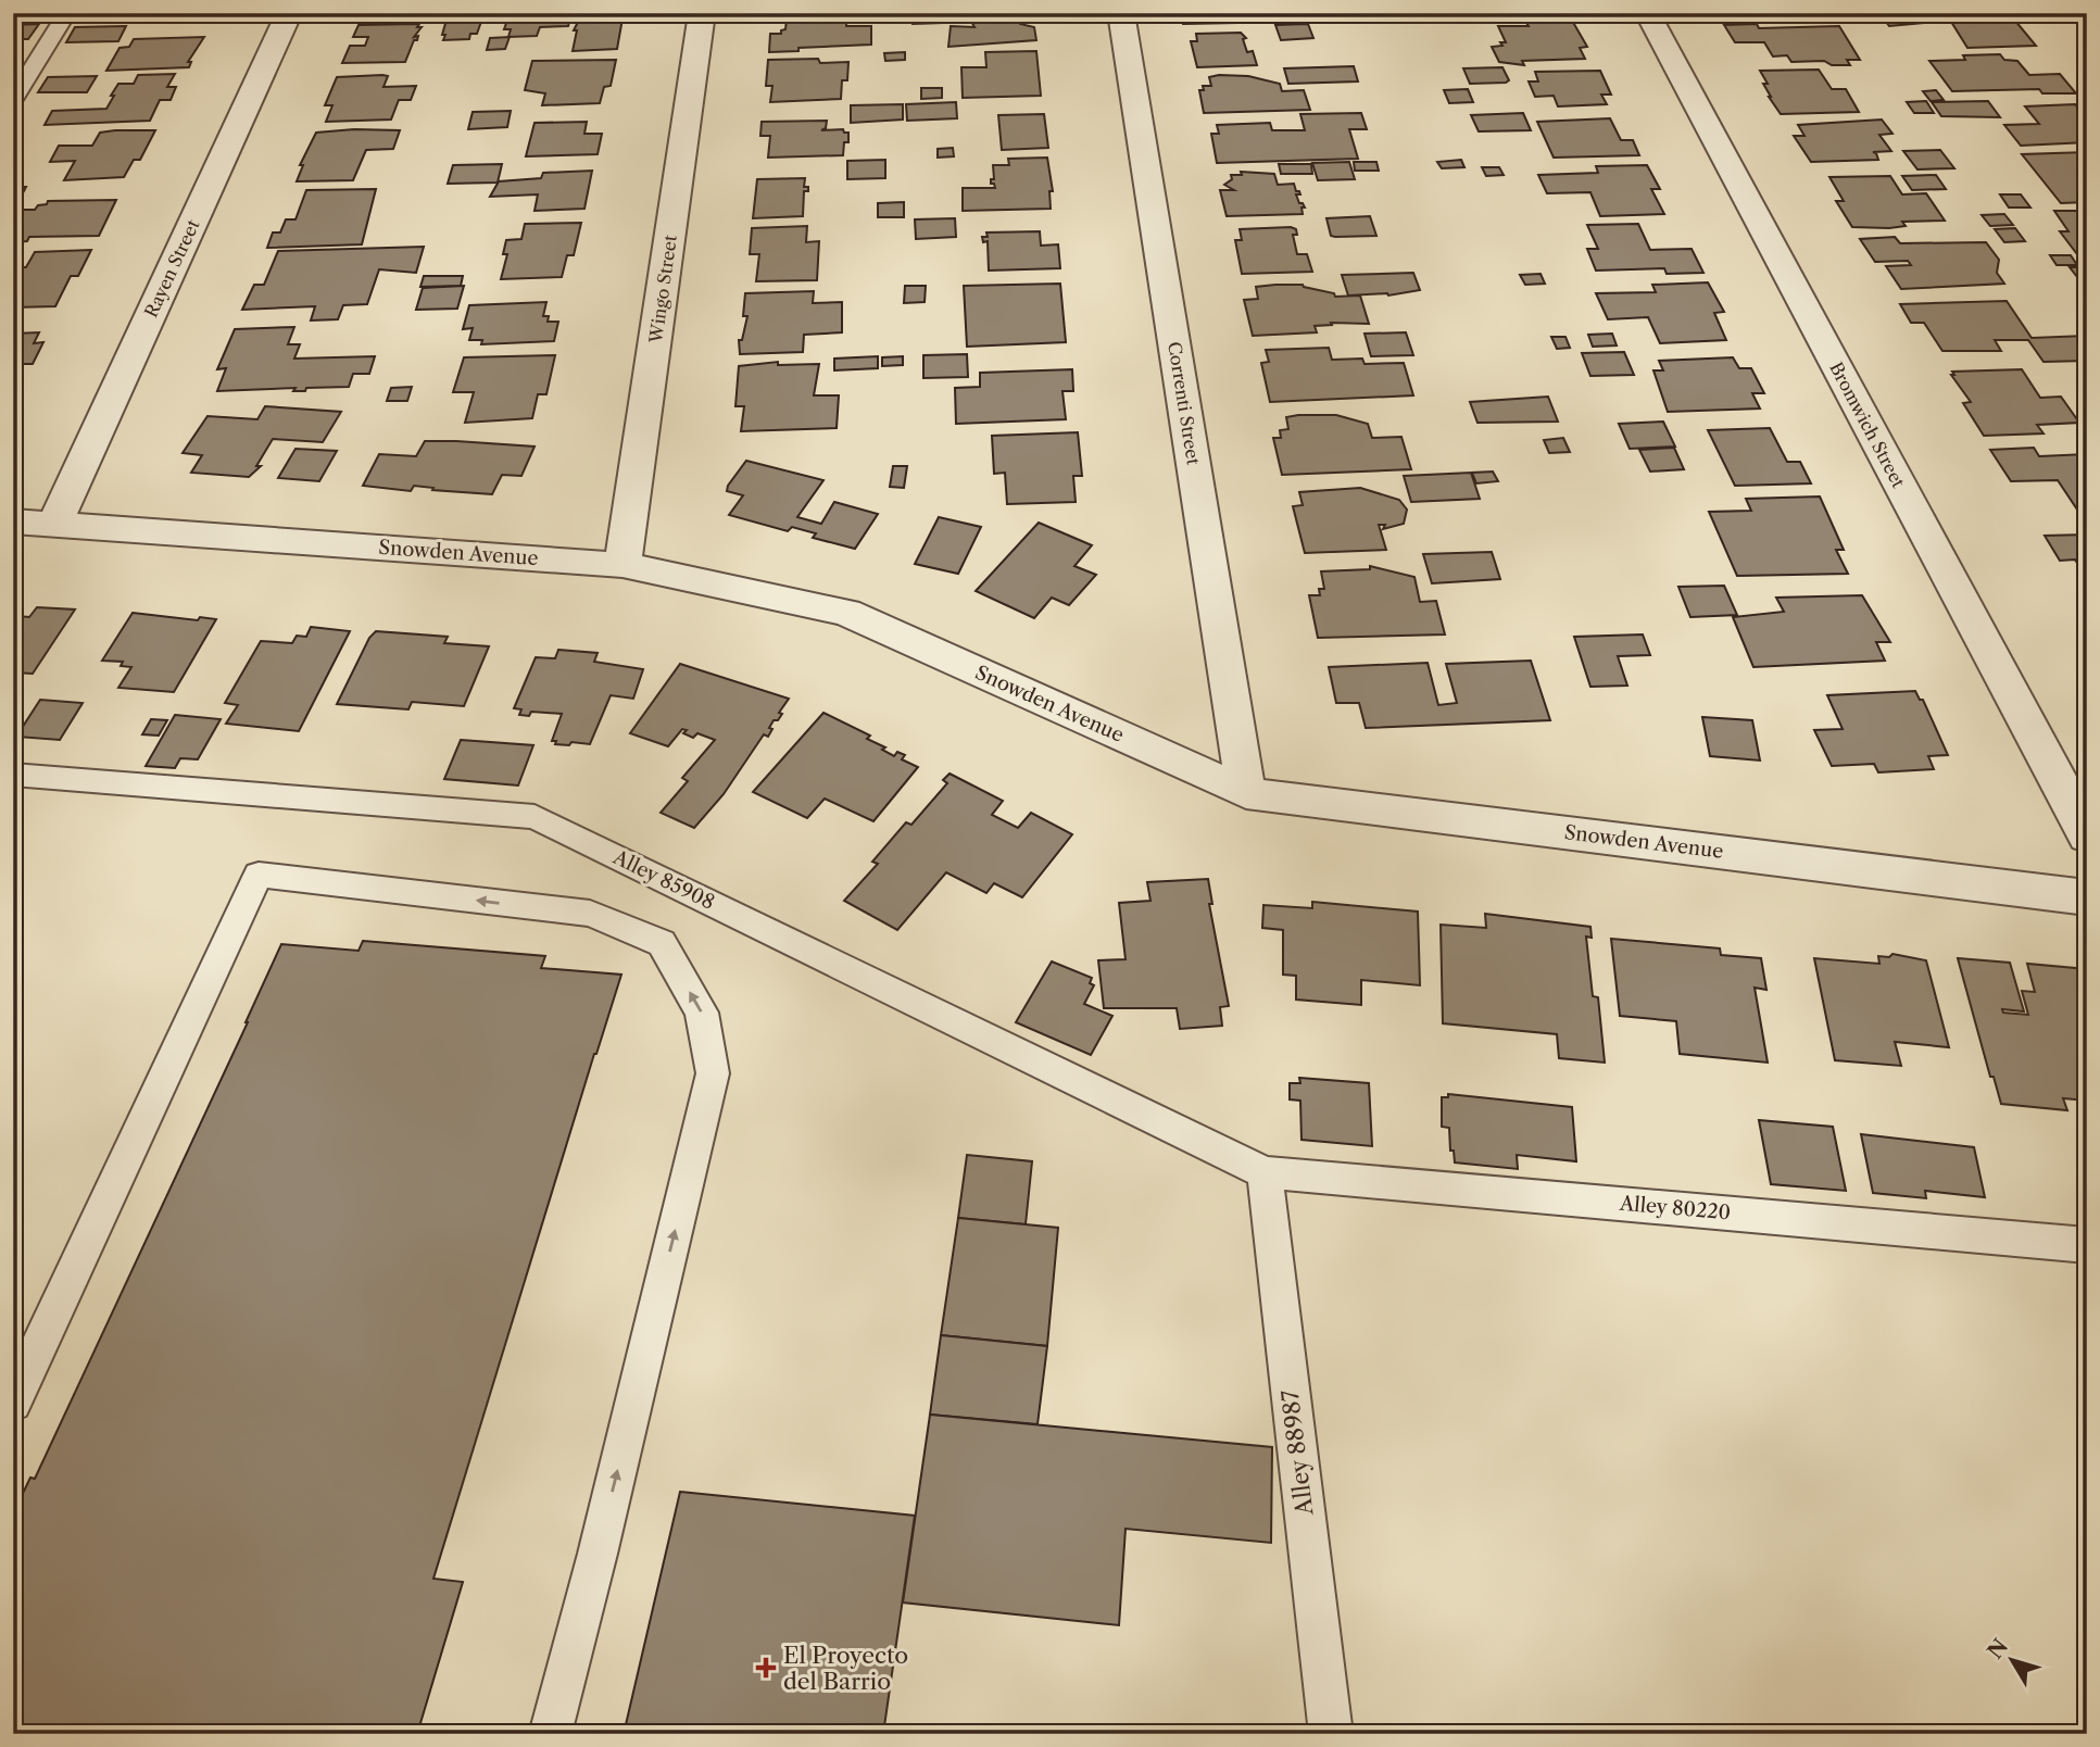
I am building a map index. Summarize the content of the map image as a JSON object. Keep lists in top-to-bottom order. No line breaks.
{"streets":{"street":["Rayen Street","Wingo Street","Correnti Street","Bromwich Street","Snowden Avenue"],"lane":["Alley 85908","Alley 80220","Alley 88987"]},"crossings":[["Rayen Street","Snowden Avenue"],["Wingo Street","Snowden Avenue"],["Correnti Street","Snowden Avenue"],["Alley 85908","Alley 80220"],["Alley 85908","Alley 88987"],["Alley 80220","Alley 88987"]],"places":{"health":["El Proyecto del Barrio"]},"north":"top left"}
